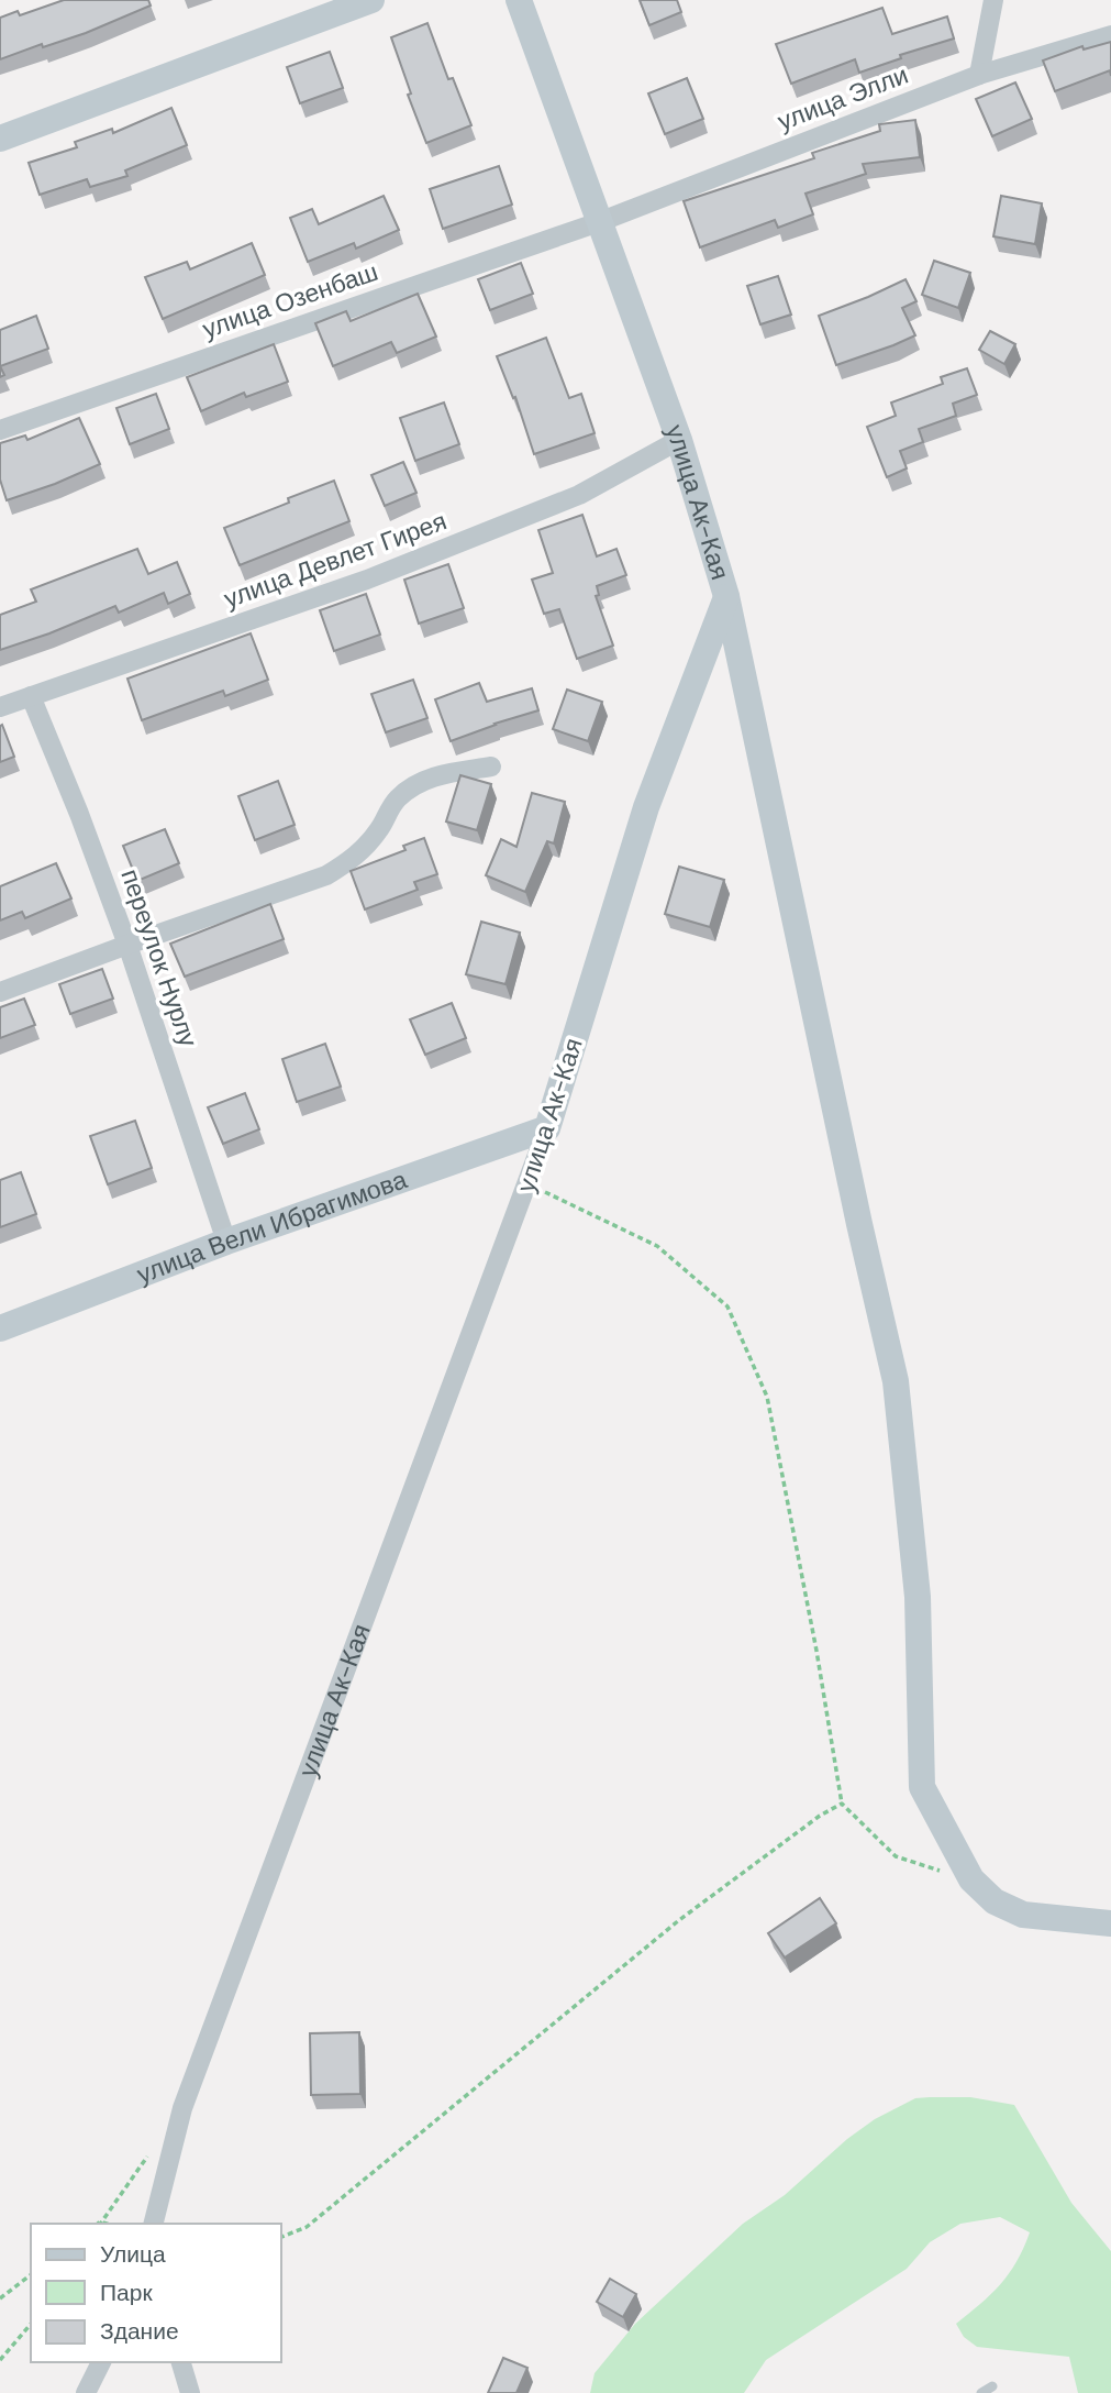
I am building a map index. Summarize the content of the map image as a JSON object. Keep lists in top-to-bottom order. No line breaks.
{"streets":{"street":["улица Элли","улица Озенбаш","улица Ак-Кая","улица Девлет Гирея","переулок Нурлу","улица Вели Ибрагимова"]},"crossings":[["улица Элли","улица Озенбаш"],["улица Элли","улица Ак-Кая"],["улица Озенбаш","улица Ак-Кая"],["улица Ак-Кая","улица Девлет Гирея"],["улица Ак-Кая","улица Вели Ибрагимова"],["улица Девлет Гирея","переулок Нурлу"],["переулок Нурлу","улица Вели Ибрагимова"]],"legend":["Улица","Парк","Здание"]}
